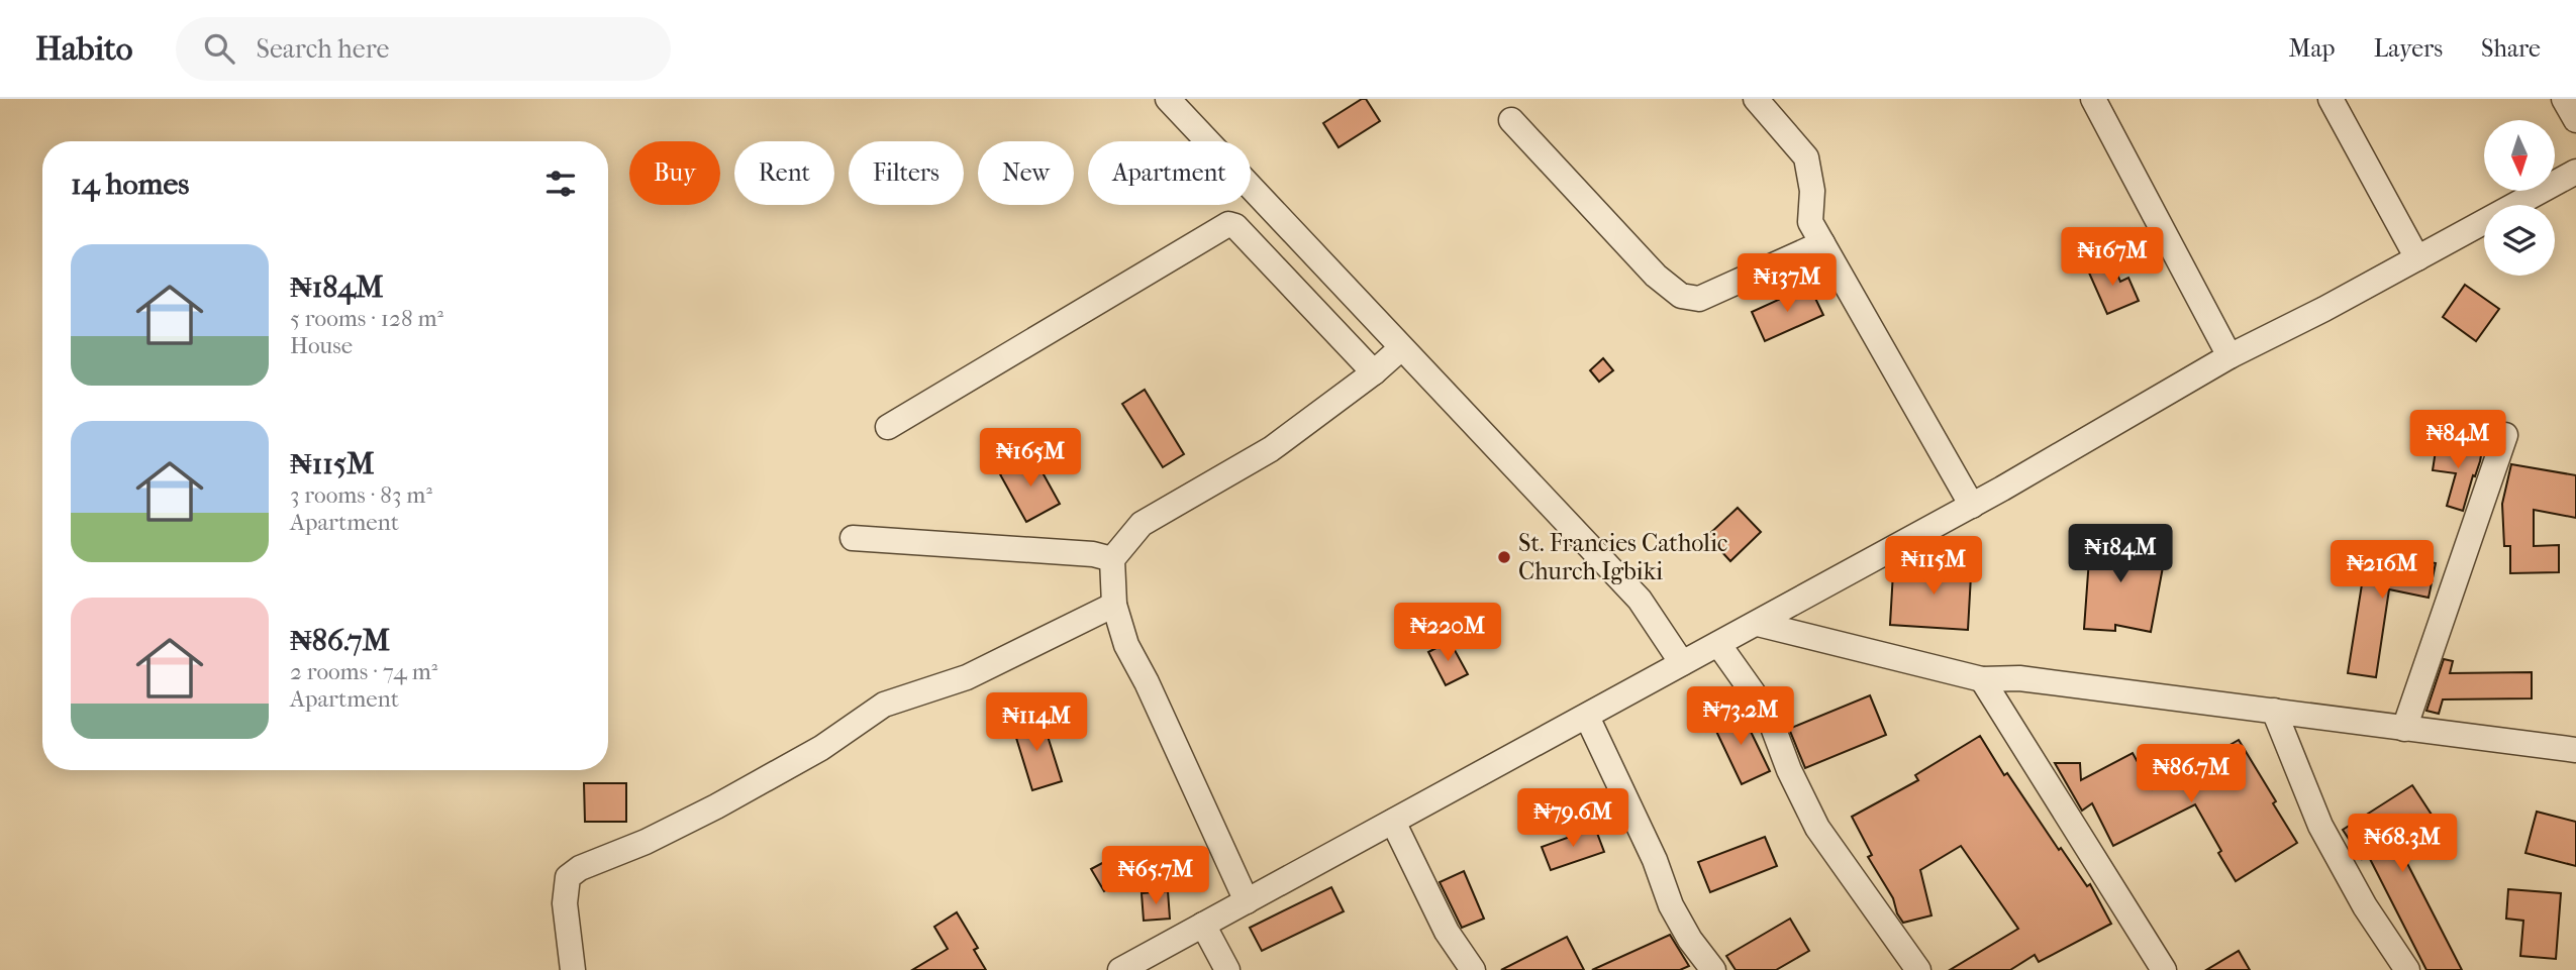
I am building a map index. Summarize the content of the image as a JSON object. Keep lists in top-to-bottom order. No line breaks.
{"places":["St. Francies Catholic Church Igbiki"],"north":"bottom","page":{"header":"Habito","search":"Search here","nav":["Map","Layers","Share"],"chip":["Buy","Rent","Filters","New","Apartment"],"heading":"14 homes","list":[{"name":"₦184M","note":"5 rooms · 128 m² · House"},{"name":"₦115M","note":"3 rooms · 83 m² · Apartment"},{"name":"₦86.7M","note":"2 rooms · 74 m² · Apartment"}],"price":["₦167M","₦137M","₦84M","₦165M","₦184M","₦115M","₦216M","₦220M","₦73.2M","₦114M","₦86.7M","₦79.6M","₦68.3M","₦65.7M"]}}
